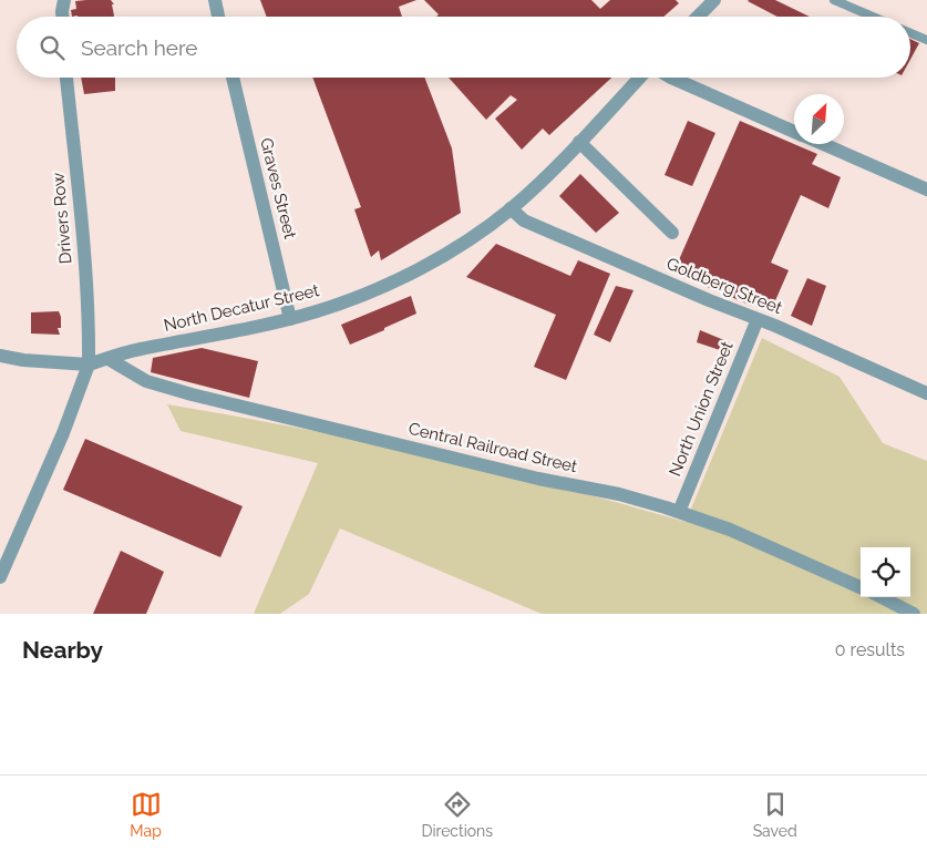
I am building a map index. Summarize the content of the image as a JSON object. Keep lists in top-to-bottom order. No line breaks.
{"streets":{"street":["Graves Street","Drivers Row","Goldberg Street","North Decatur Street","North Union Street","Central Railroad Street"]},"crossings":[["Graves Street","North Decatur Street"],["Drivers Row","North Decatur Street"],["Goldberg Street","North Decatur Street"],["Goldberg Street","North Union Street"],["North Decatur Street","Central Railroad Street"],["North Union Street","Central Railroad Street"]],"north":"top right","page":{"search":"Search here","heading":["Nearby","0 results"],"nav":["Map","Directions","Saved"]}}
